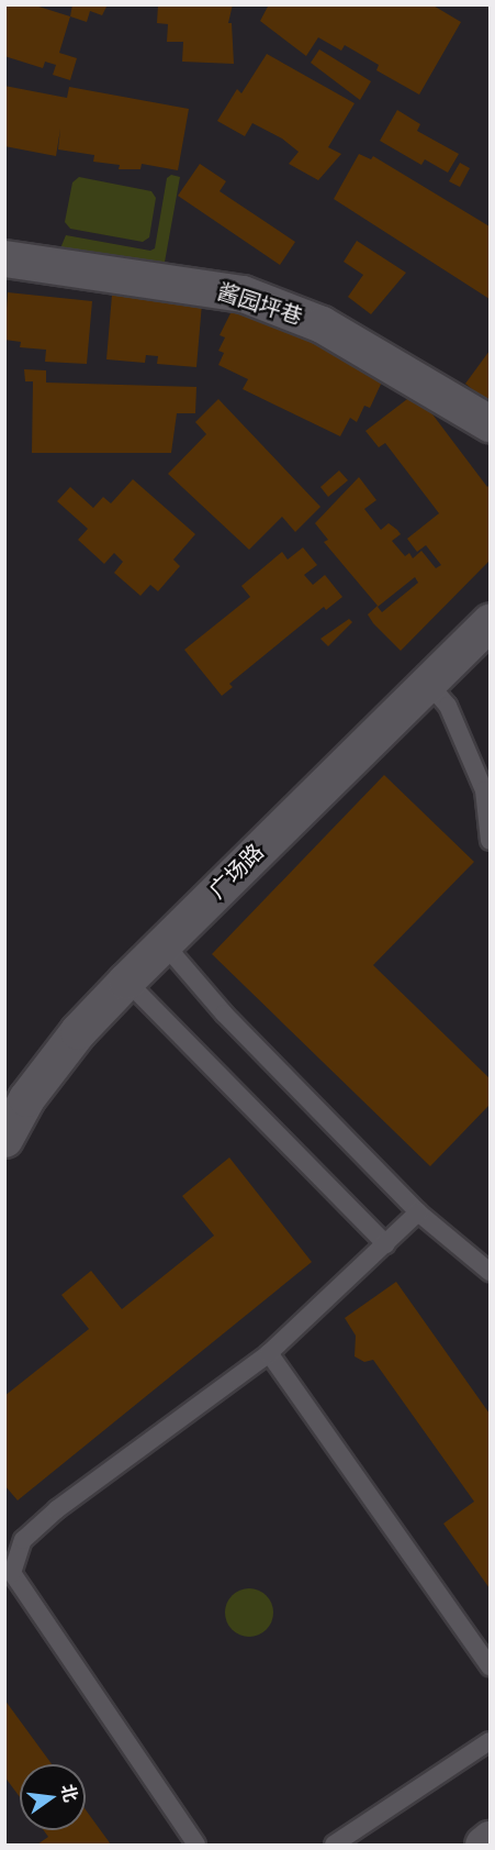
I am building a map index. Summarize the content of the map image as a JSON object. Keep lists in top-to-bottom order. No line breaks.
{"streets":{"main road":["酱园坪巷","广场路"]},"north":"right"}
